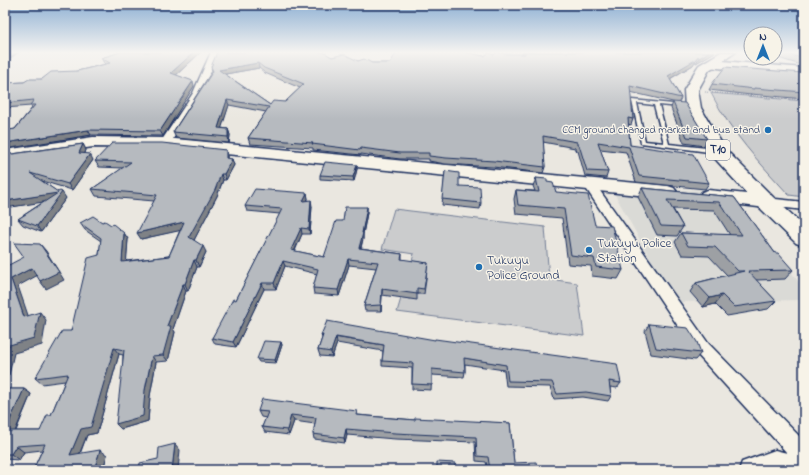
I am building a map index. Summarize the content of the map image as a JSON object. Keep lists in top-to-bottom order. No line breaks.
{"streets":{"highway":["T10"]},"places":["CCM ground changed market and bus stand","Tukuyu Police Station","Tukuyu Police Ground"],"north":"top"}
